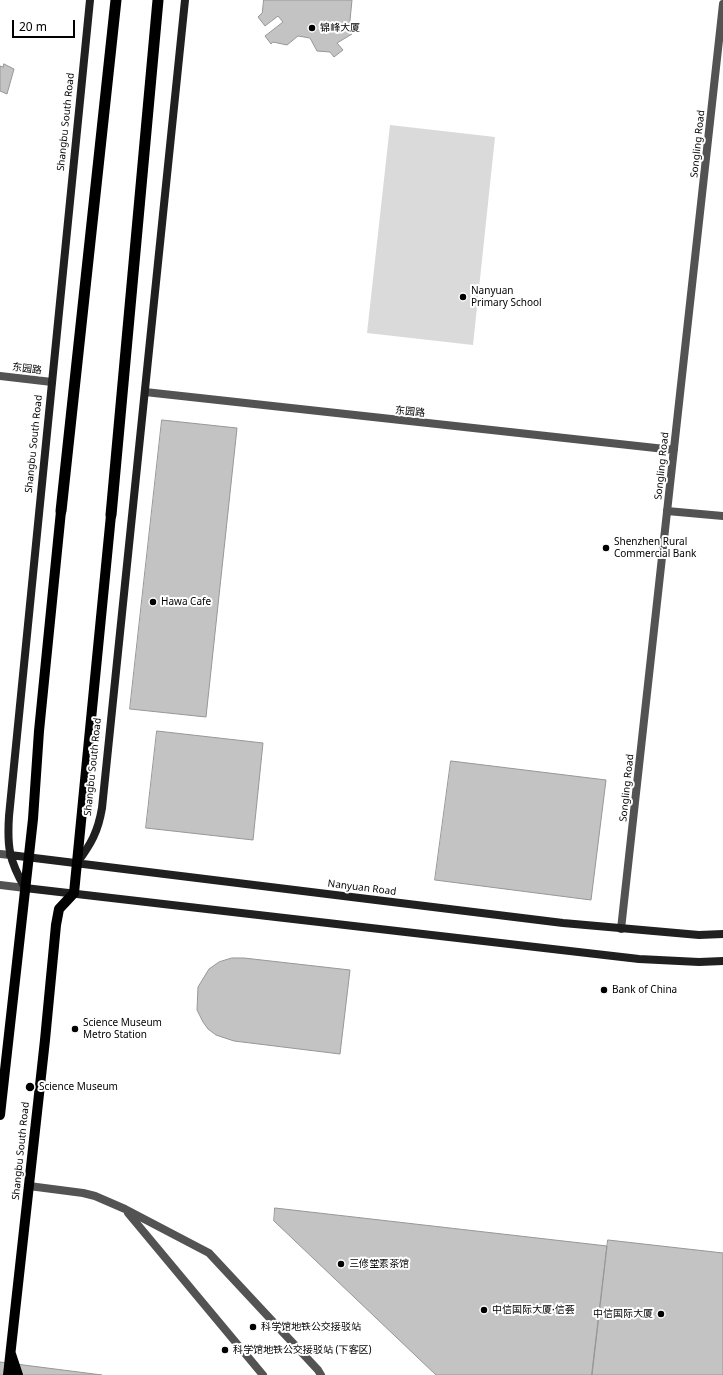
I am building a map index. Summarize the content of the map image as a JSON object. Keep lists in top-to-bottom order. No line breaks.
{"streets":{"main road":["Shangbu South Road","Nanyuan Road"],"street":["Songling Road","东园路"]},"crossings":[["Shangbu South Road","东园路"],["Shangbu South Road","Nanyuan Road"],["Songling Road","东园路"],["Songling Road","Nanyuan Road"]],"places":["锦峰大厦","Nanyuan Primary School","Shenzhen Rural Commercial Bank","Hawa Cafe","Bank of China","Science Museum Metro Station","Science Museum","三修堂素茶馆","中信国际大厦·信荟","中信国际大厦","科学馆地铁公交接驳站","科学馆地铁公交接驳站 (下客区)"],"scale_bar":"20 m"}
